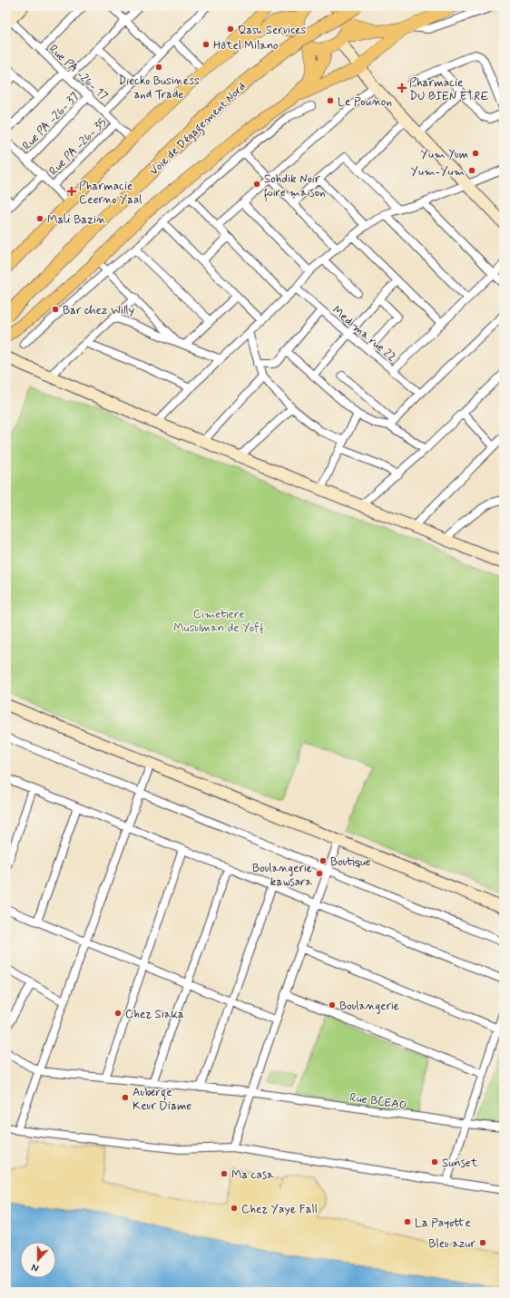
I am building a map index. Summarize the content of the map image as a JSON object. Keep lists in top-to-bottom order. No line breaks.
{"streets":{"highway":["Voie de Dégagement Nord"],"street":["Rue PA -26- 17","Rue PA -26- 37","Rue PA -26- 35","Medima rue 22","Rue BCEAO"]},"crossings":[["Rue PA -26- 17","Rue PA -26- 37"],["Rue PA -26- 17","Rue PA -26- 35"]],"parks":["Cimetiere Musulman de Yoff"],"places":{"other":["Qash Services","Hôtel Milano","Diecko Business and Trade","Le Pounon","Yum Yum","Yum-Yum","Sohdik Noir foire maison","Mali Bazin","Bar chez Willy","Boutique","Boulangerie kawsara","Boulangerie","Chez Siaka","Auberge Keur Diame","Sunset","Ma casa","Chez Yaye Fall","La Payotte","Bleu azur"],"health":["Pharmacie DU BIEN ETRE","Pharmacie Ceerno Yaal"]},"north":"bottom"}
